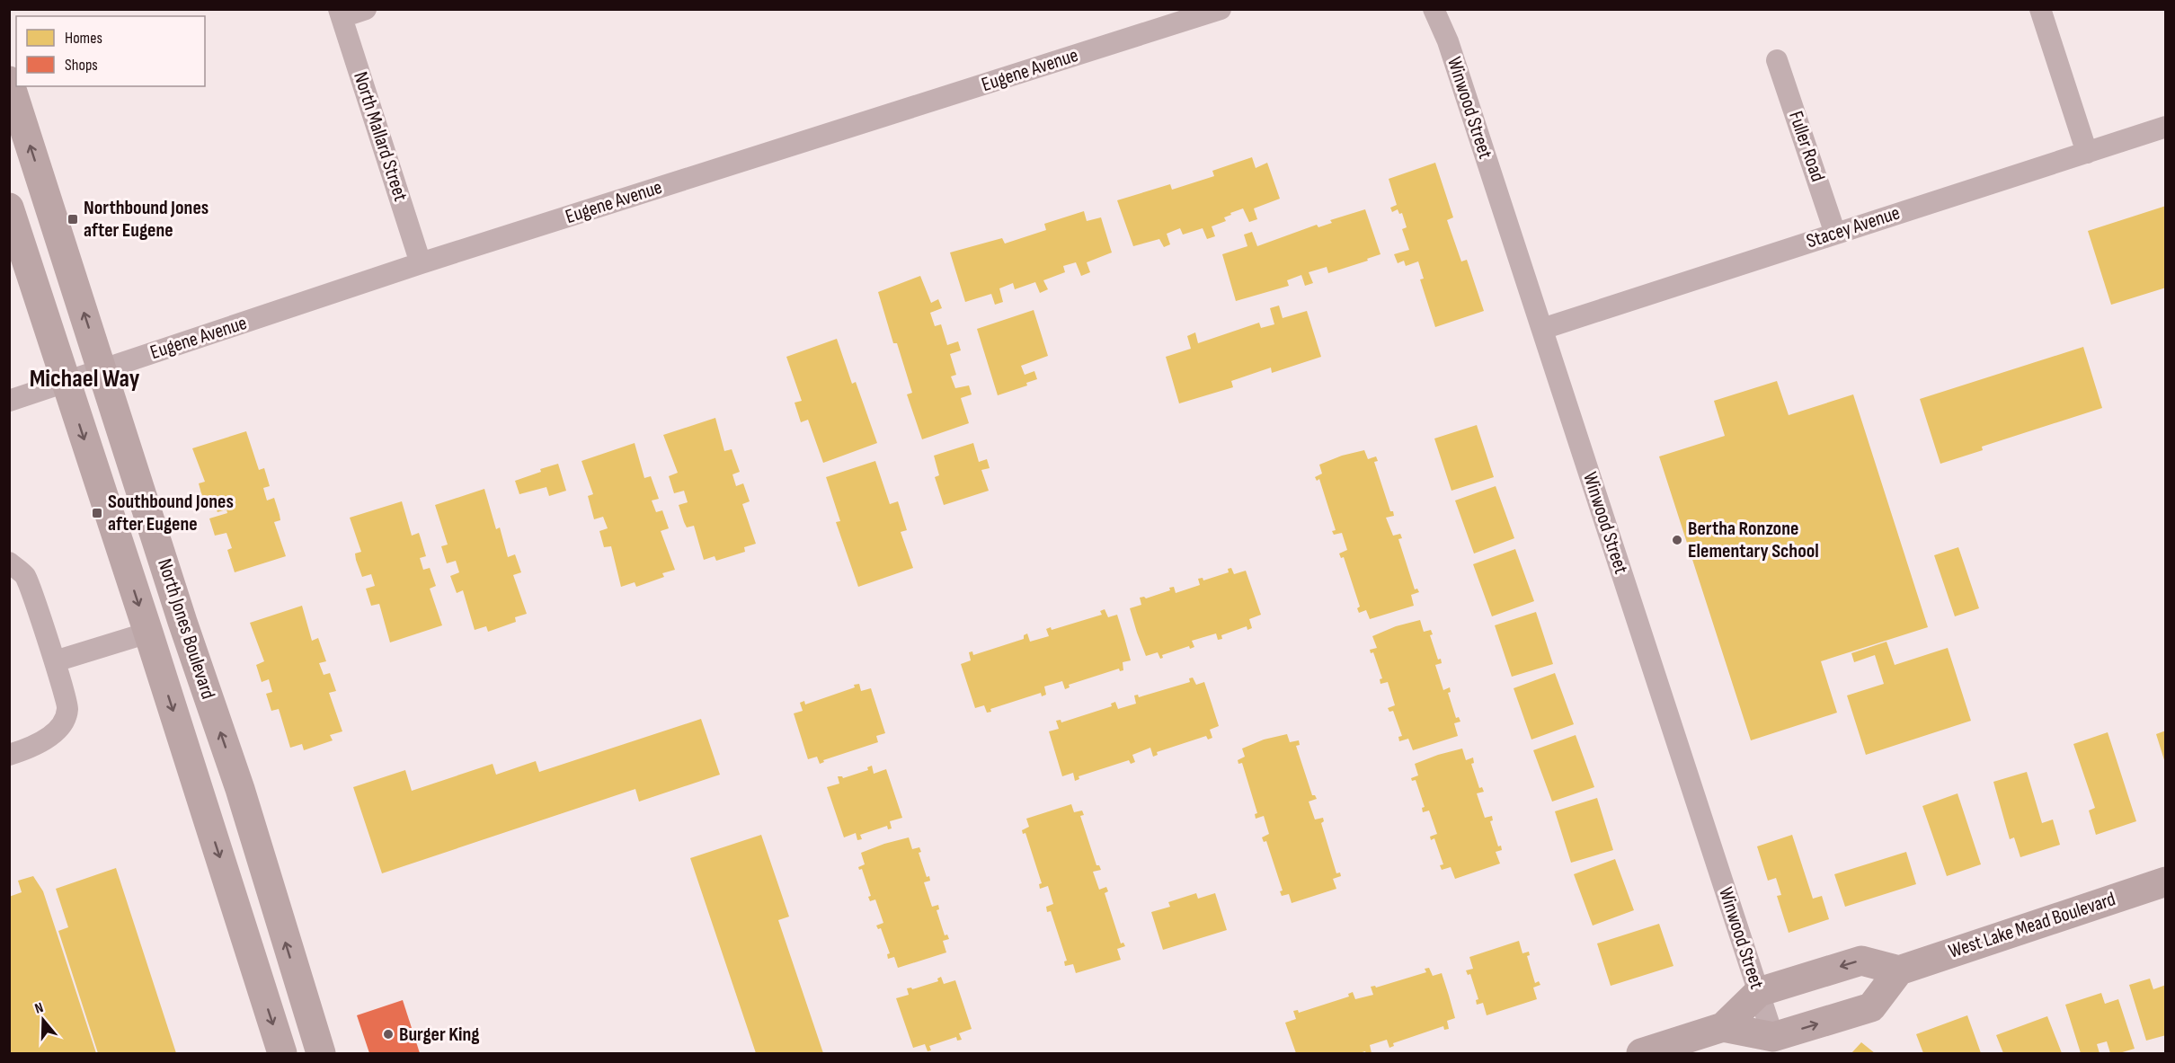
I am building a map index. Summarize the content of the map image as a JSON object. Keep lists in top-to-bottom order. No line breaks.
{"streets":{"main road":["North Jones Boulevard","West Lake Mead Boulevard"],"street":["Eugene Avenue","Winwood Street","North Mallard Street","Fuller Road","Stacey Avenue"]},"crossings":[["Eugene Avenue","North Mallard Street"],["Eugene Avenue","North Jones Boulevard"],["Winwood Street","Stacey Avenue"],["Fuller Road","Stacey Avenue"]],"districts":["Michael Way"],"places":{"transit":["Northbound Jones after Eugene","Southbound Jones after Eugene"],"other":["Bertha Ronzone Elementary School","Burger King"]},"legend":["Homes","Shops"],"north":"top"}
